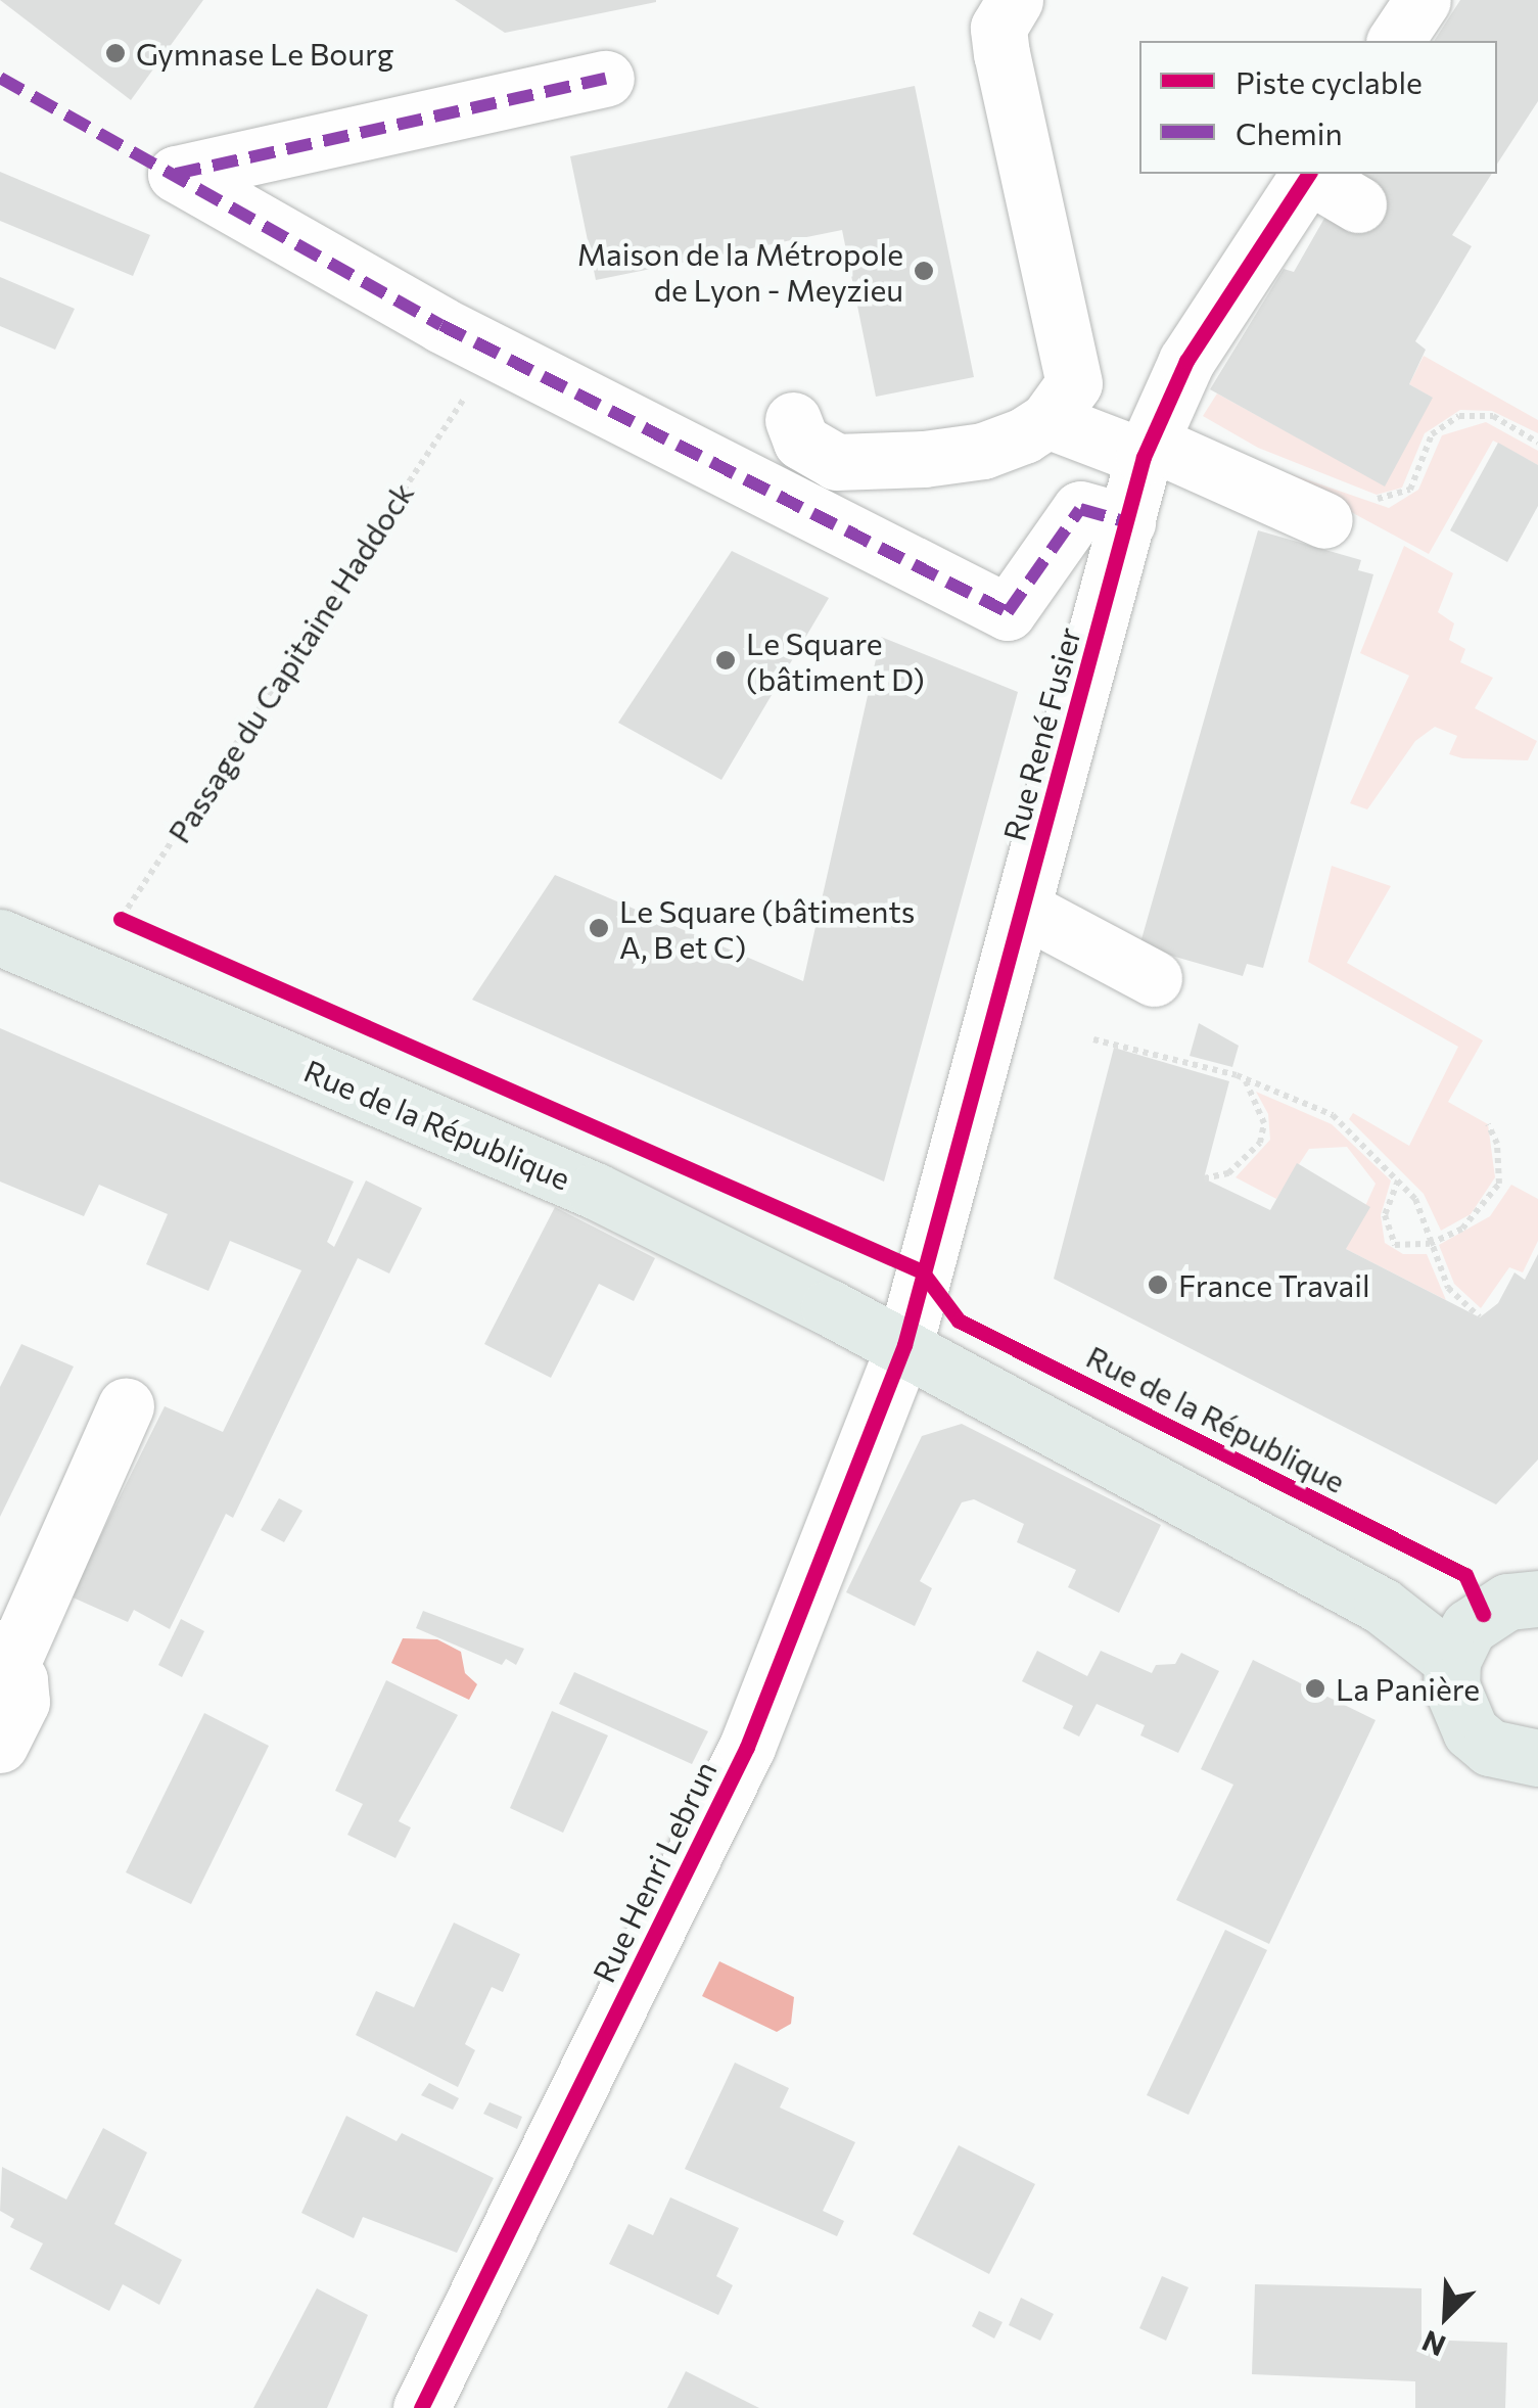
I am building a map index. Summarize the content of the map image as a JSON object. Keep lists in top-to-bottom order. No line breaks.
{"streets":{"main road":["Rue de la République"],"street":["Rue René Fusier","Rue Henri Lebrun"],"path":["Passage du Capitaine Haddock"]},"crossings":[["Passage du Capitaine Haddock","Rue de la République"],["Rue René Fusier","Rue de la République"],["Rue René Fusier","Rue Henri Lebrun"],["Rue de la République","Rue Henri Lebrun"]],"places":["Gymnase Le Bourg","Maison de la Métropole de Lyon - Meyzieu","Le Square (bâtiment D)","Le Square (bâtiments A, B et C)","France Travail","La Panière"],"legend":["Piste cyclable","Chemin"],"north":"bottom left"}
